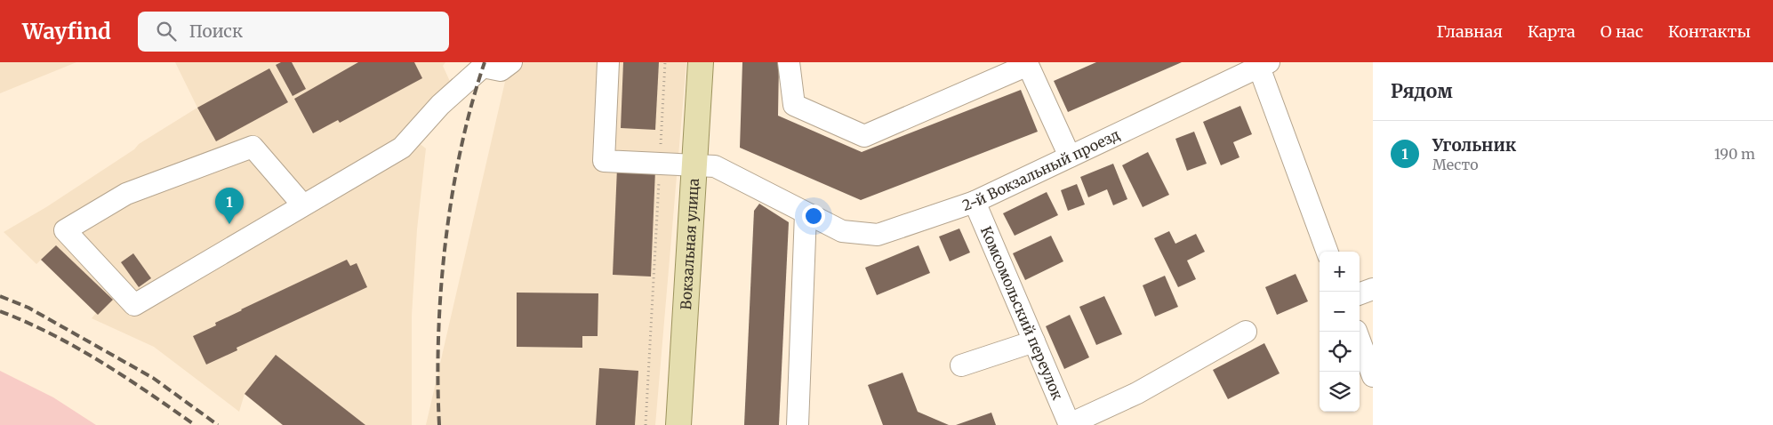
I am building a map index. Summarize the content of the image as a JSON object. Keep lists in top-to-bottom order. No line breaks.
{"streets":{"main road":["Вокзальная улица"],"street":["2-й Вокзальный проезд","Комсомольский переулок"]},"crossings":[["2-й Вокзальный проезд","Вокзальная улица"],["2-й Вокзальный проезд","Комсомольский переулок"]],"page":{"header":"Wayfind","search":"Поиск","nav":["Главная","Карта","О нас","Контакты"],"heading":"Рядом","list":[{"mark":"1","name":"Угольник","note":"Место","value":"190 m"}],"pins":"1","map_buttons":["+","−"]}}
